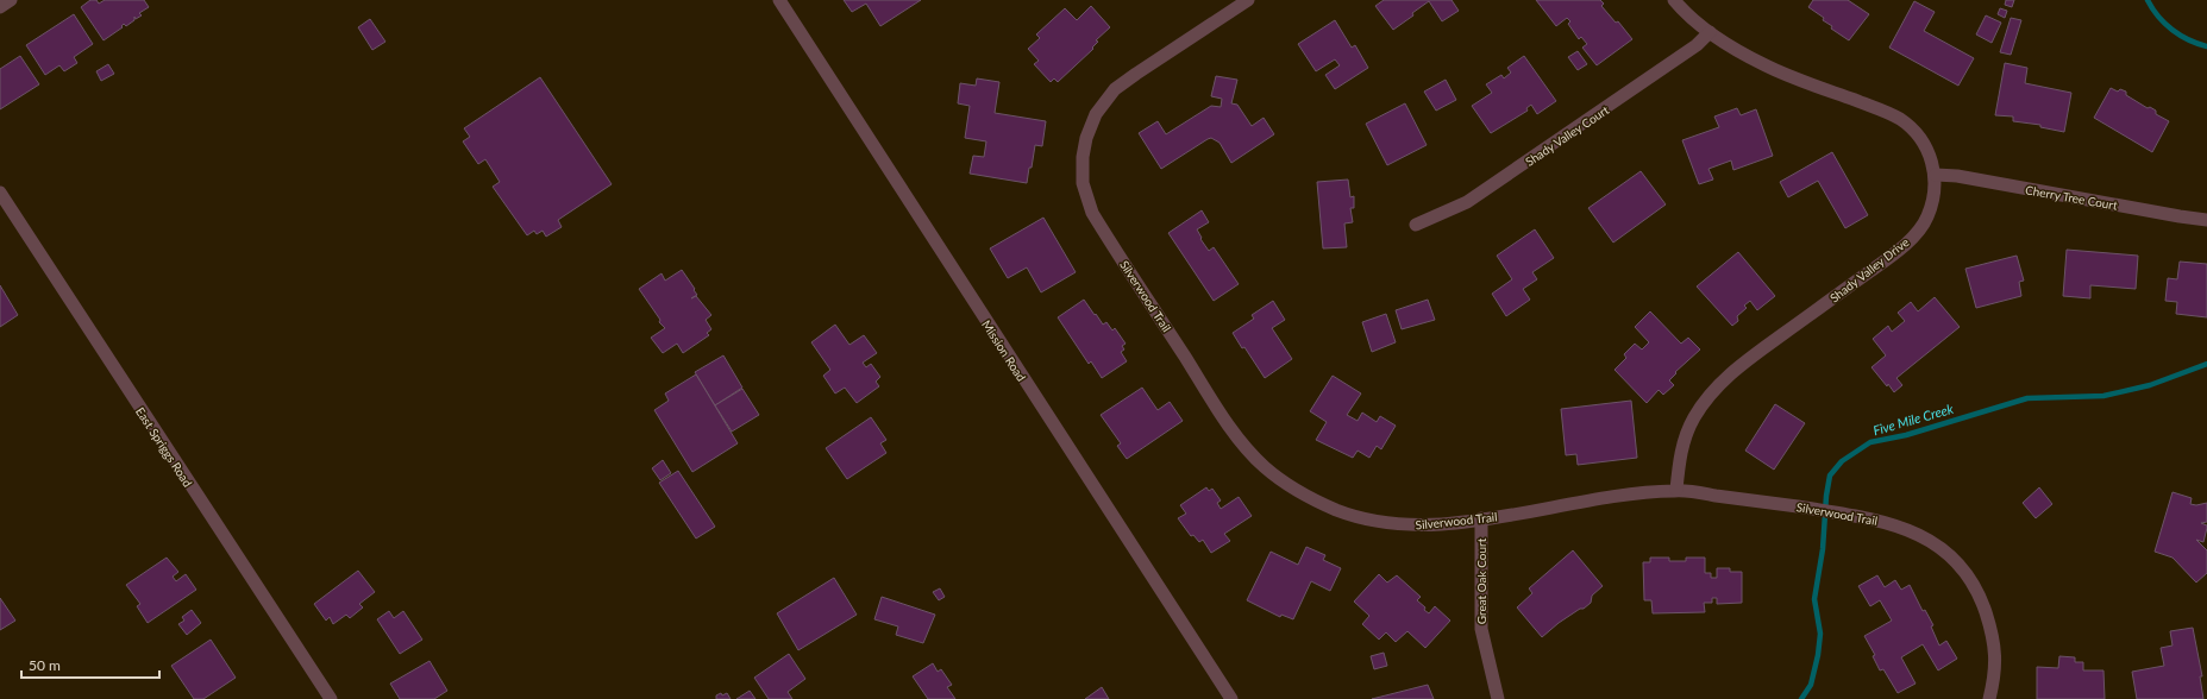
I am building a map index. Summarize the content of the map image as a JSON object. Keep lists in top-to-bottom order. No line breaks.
{"streets":{"street":["Shady Valley Court","Cherry Tree Court","Shady Valley Drive","Silverwood Trail","Mission Road","East Spriggs Road","Great Oak Court"]},"crossings":[["Shady Valley Court","Shady Valley Drive"],["Cherry Tree Court","Shady Valley Drive"],["Shady Valley Drive","Silverwood Trail"],["Silverwood Trail","Great Oak Court"]],"water":["Five Mile Creek"],"scale_bar":"50 m"}
